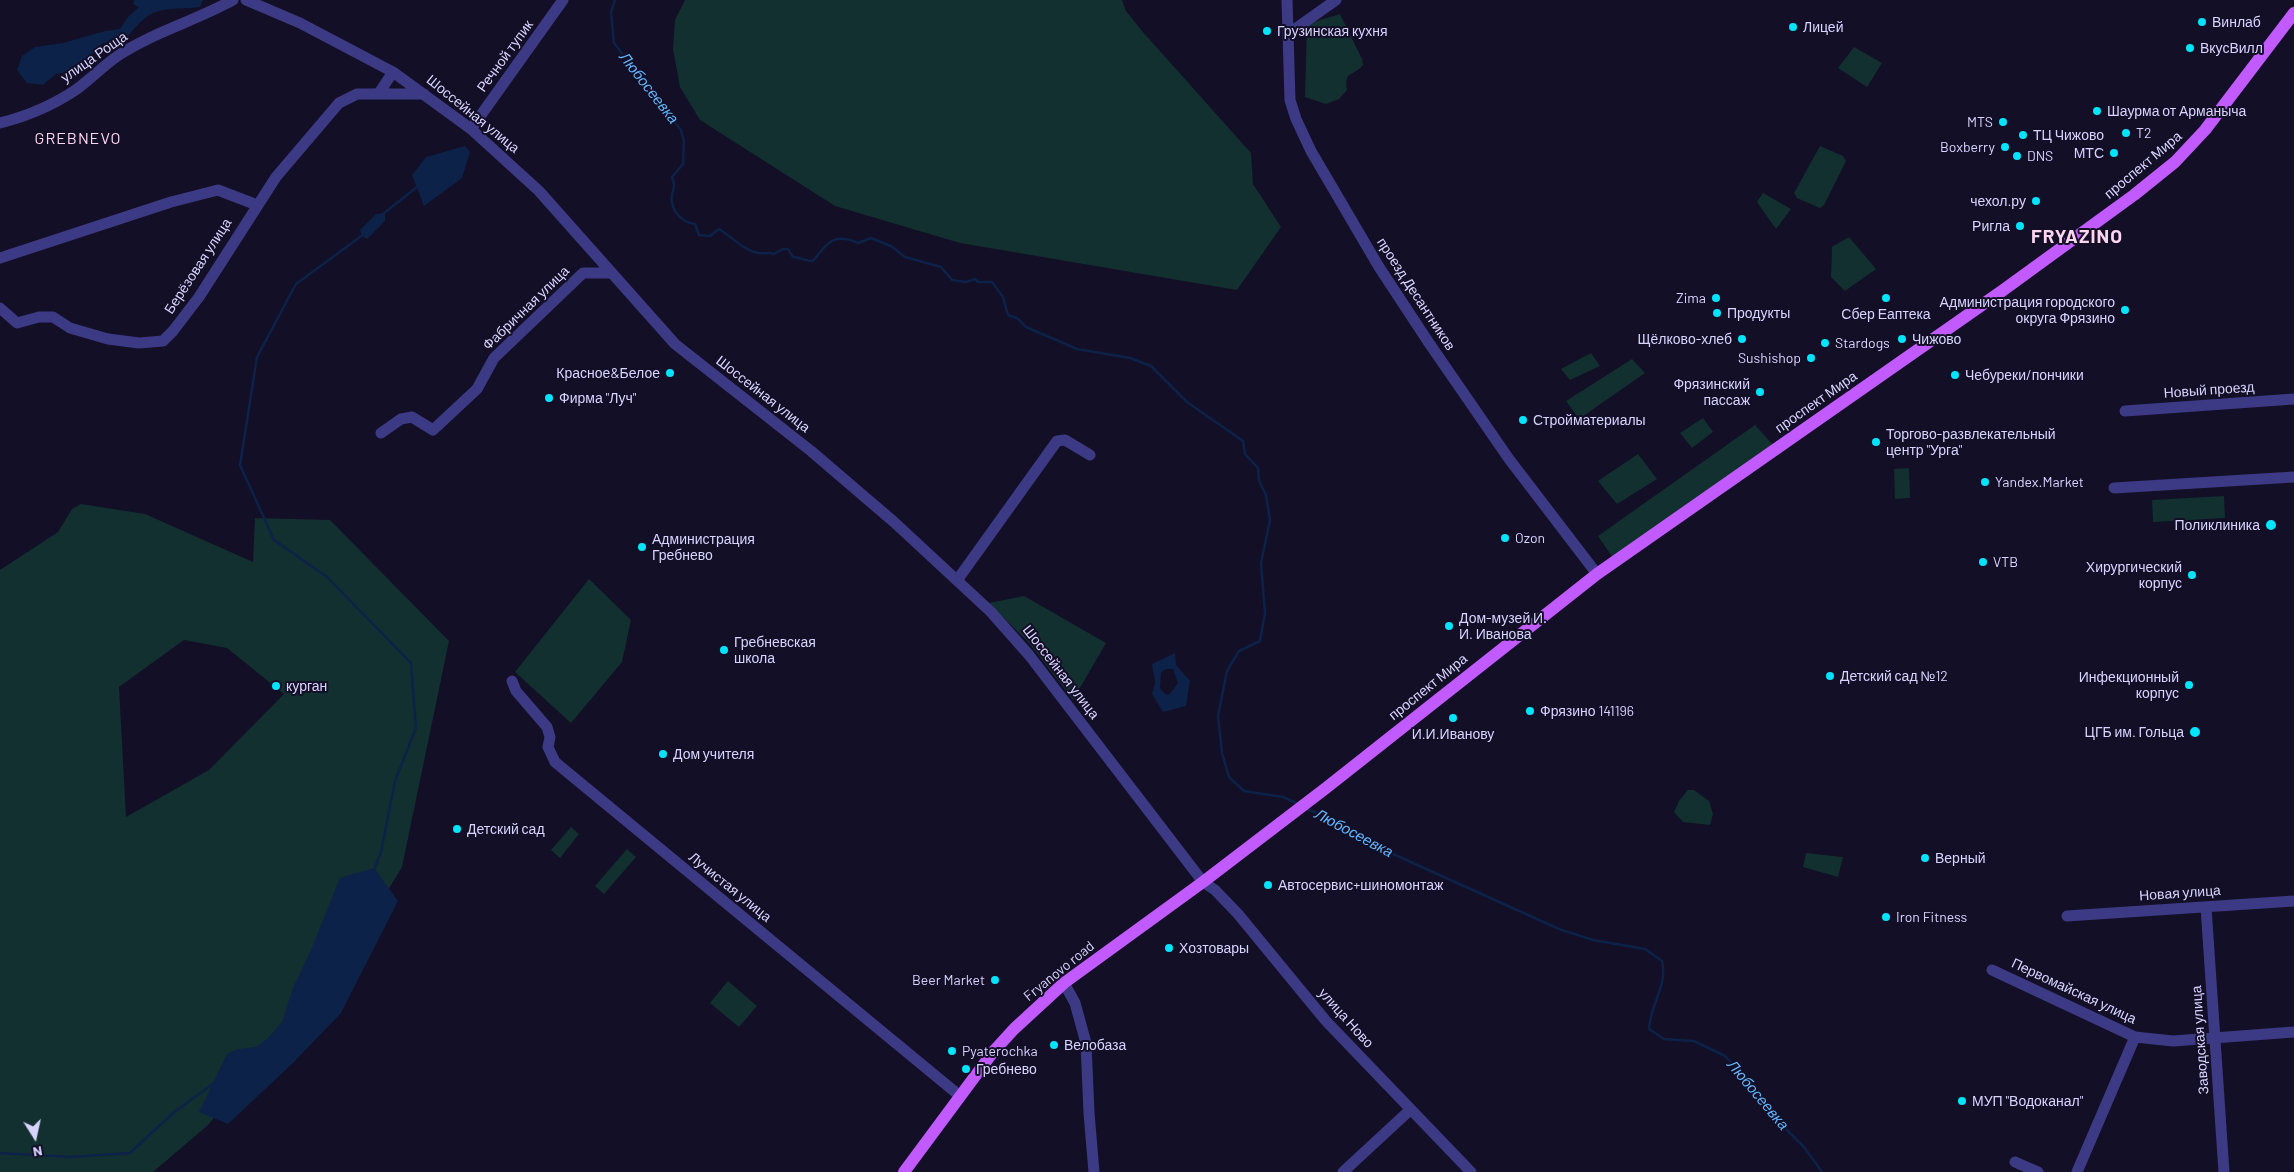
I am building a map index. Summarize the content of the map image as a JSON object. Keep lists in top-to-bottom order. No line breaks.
{"streets":{"main road":["проспект Мира","Fryanovo road"],"street":["Речной тупик","улица Роща","Шоссейная улица","Берёзовая улица","проезд Десантников","Фабричная улица","Новый проезд","Лучистая улица","Новая улица","Первомайская улица","улица Ново","Заводская улица"]},"crossings":[["Речной тупик","Шоссейная улица"],["Шоссейная улица","Берёзовая улица"],["Шоссейная улица","Фабричная улица"],["Шоссейная улица","Fryanovo road"],["Шоссейная улица","улица Ново"],["проспект Мира","проезд Десантников"],["проспект Мира","Fryanovo road"],["Лучистая улица","Fryanovo road"],["Новая улица","Заводская улица"],["Fryanovo road","улица Ново"],["Первомайская улица","Заводская улица"]],"districts":["GREBNEVO","FRYAZINO"],"water":["Любосеевка"],"places":["Винлаб","Лицей","Грузинская кухня","ВкусВилл","Шаурма от Арманыча","MTS","T2","ТЦ Чижово","Boxberry","МТС","DNS","чехол.ру","Ригла","Zima","Сбер Еаптека","Администрация городского округа Фрязино","Продукты","Щёлково-хлеб","Чижово","Stardogs","Sushishop","Красное&Белое","Чебуреки/пончики","Фрязинский пассаж","Фирма \"Луч\"","Стройматериалы","Торгово-развлекательный центр \"Урга\"","Yandex.Market","Поликлиника","Ozon","Администрация Гребнево","VTB","Хирургический корпус","Дом-музей И. И. Иванова","Гребневская школа","Детский сад №12","Инфекционный корпус","курган","Фрязино 141196","И.И.Иванову","ЦГБ им. Гольца","Дом учителя","Детский сад","Верный","Автосервис+шиномонтаж","Iron Fitness","Хозтовары","Beer Market","Велобаза","Pyaterochka","Гребнево","МУП \"Водоканал\""],"north":"bottom"}
